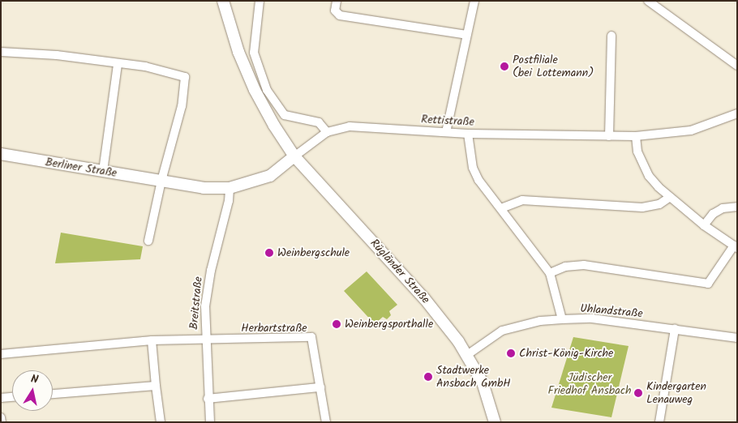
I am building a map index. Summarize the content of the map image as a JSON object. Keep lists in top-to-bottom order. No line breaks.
{"streets":{"main road":["Berliner Straße","Rügländer Straße"],"street":["Rettistraße","Breitstraße","Uhlandstraße","Herbartstraße"]},"crossings":[["Rettistraße","Berliner Straße"],["Rettistraße","Rügländer Straße"],["Berliner Straße","Rügländer Straße"],["Berliner Straße","Breitstraße"],["Rügländer Straße","Uhlandstraße"],["Breitstraße","Herbartstraße"]],"parks":["Jüdischer Friedhof Ansbach"],"places":["Postfiliale (bei Lottemann)","Weinbergschule","Weinbergsporthalle","Christ-König-Kirche","Stadtwerke Ansbach GmbH","Kindergarten Lenauweg"],"north":"top"}
